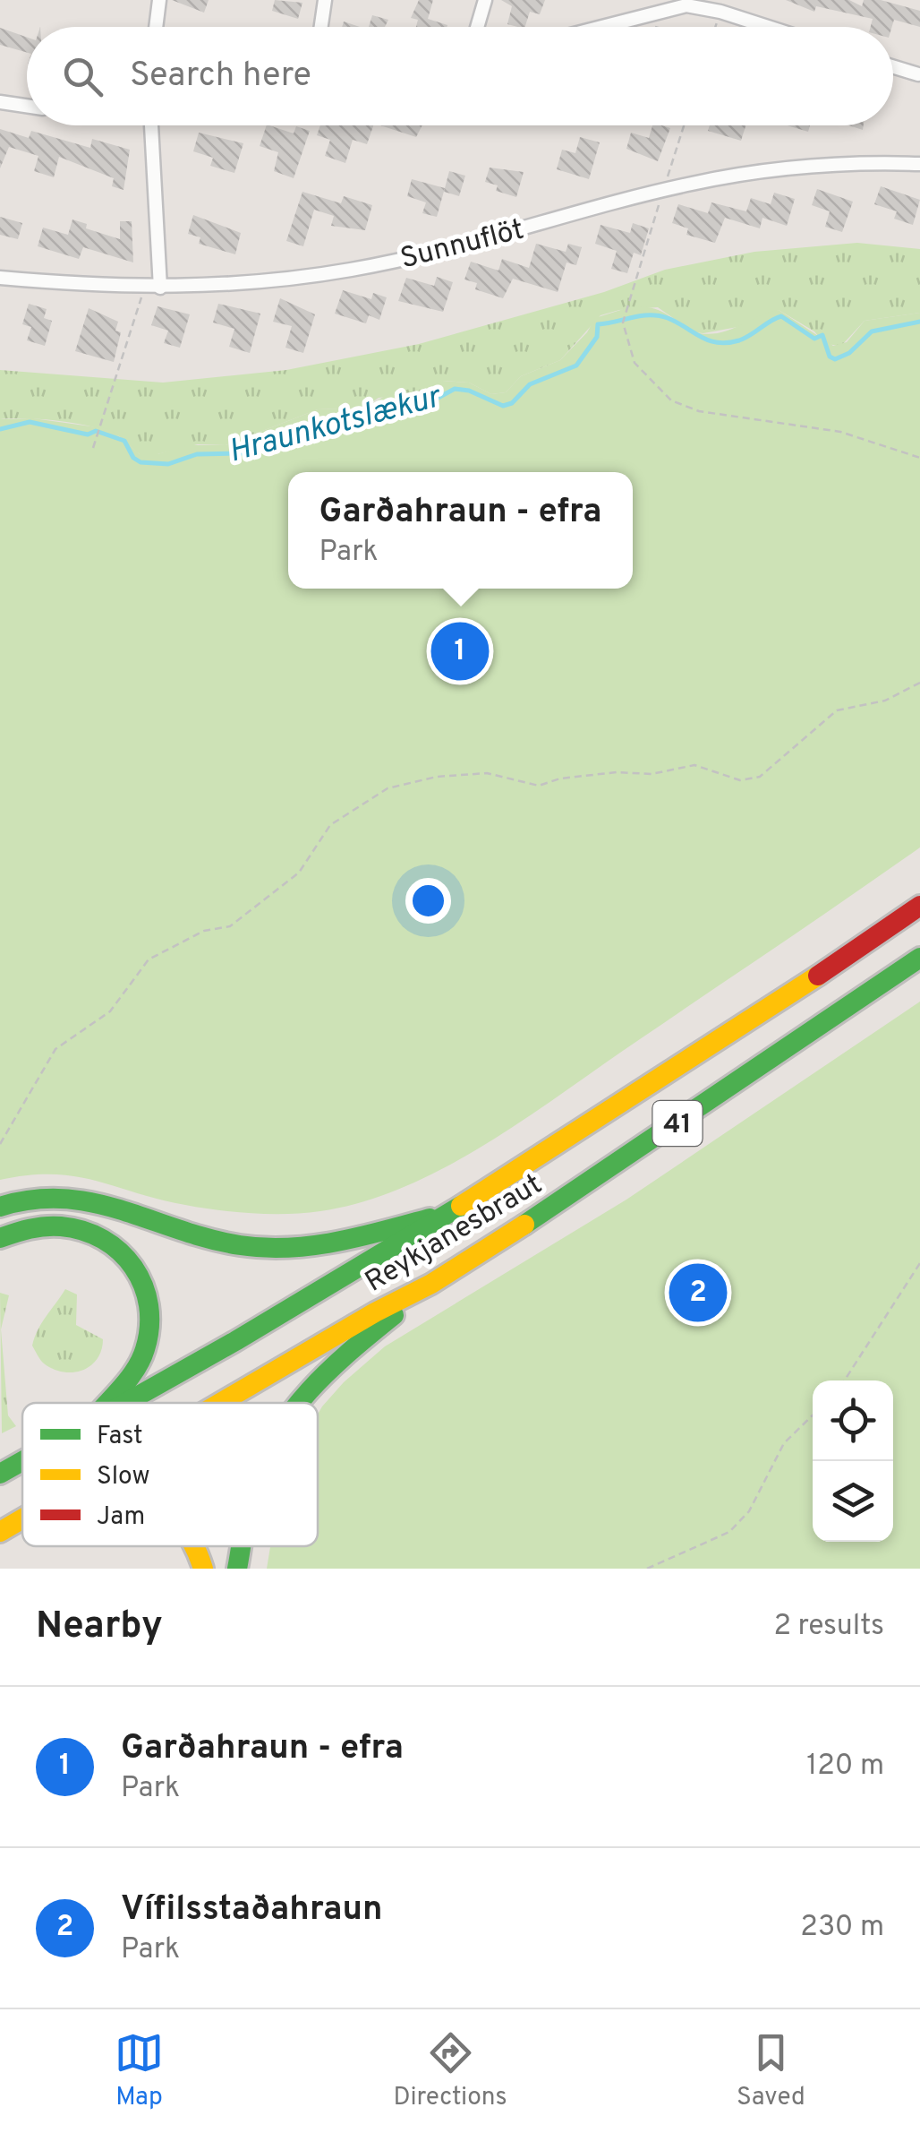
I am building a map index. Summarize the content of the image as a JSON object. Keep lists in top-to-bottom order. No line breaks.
{"streets":{"highway":["41","Reykjanesbraut"],"street":["Sunnuflöt"]},"water":["Hraunkotslækur"],"legend":["Fast","Slow","Jam"],"page":{"search":"Search here","popup":["Garðahraun - efra","Park"],"pins":["1","2"],"heading":["Nearby","2 results"],"list":[{"mark":"1","name":"Garðahraun - efra","note":"Park","value":"120 m"},{"mark":"2","name":"Vífilsstaðahraun","note":"Park","value":"230 m"}],"nav":["Map","Directions","Saved"]}}
